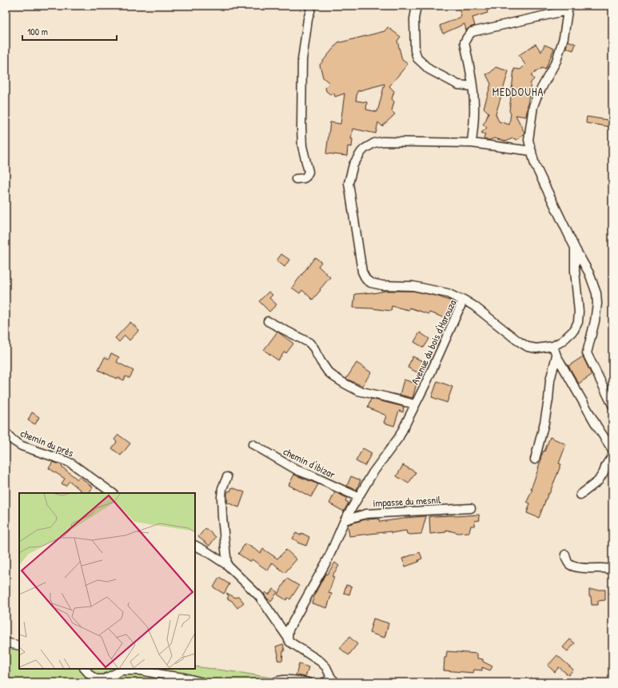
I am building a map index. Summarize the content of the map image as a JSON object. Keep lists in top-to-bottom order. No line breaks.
{"streets":{"street":["Avenue du bois d'Harouza","chemin du près","chemin d'ibizar","impasse du mesnil"]},"crossings":[["Avenue du bois d'Harouza","chemin d'ibizar"],["Avenue du bois d'Harouza","impasse du mesnil"]],"districts":["MEDDOUHA"],"scale_bar":"100 m"}
